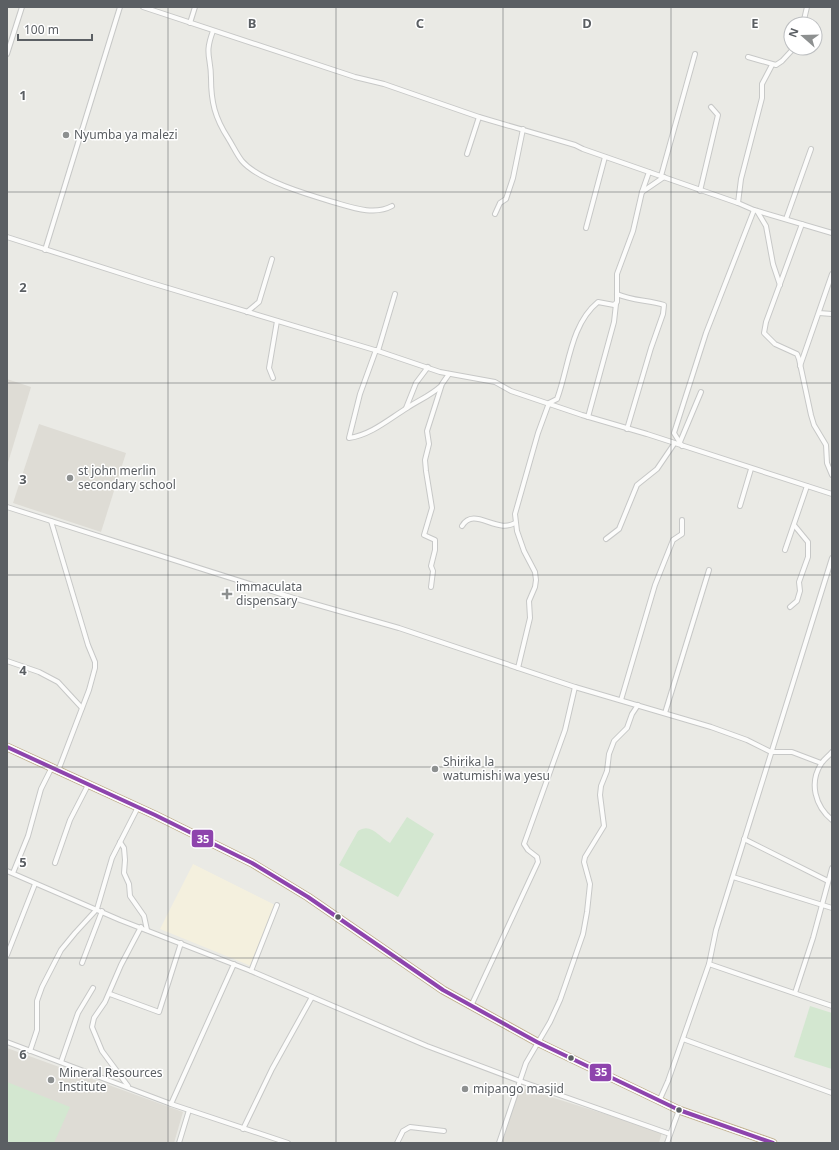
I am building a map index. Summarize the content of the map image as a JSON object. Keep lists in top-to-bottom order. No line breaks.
{"places":{"other":["Nyumba ya malezi","st john merlin secondary school","Shirika la watumishi wa yesu","Mineral Resources Institute","mipango masjid"],"health":["immaculata dispensary"]},"lines":["transit line 35"],"scale_bar":"100 m","north":"left","grid":{"columns":["B","C","D","E"],"rows":["1","2","3","4","5","6"]}}
